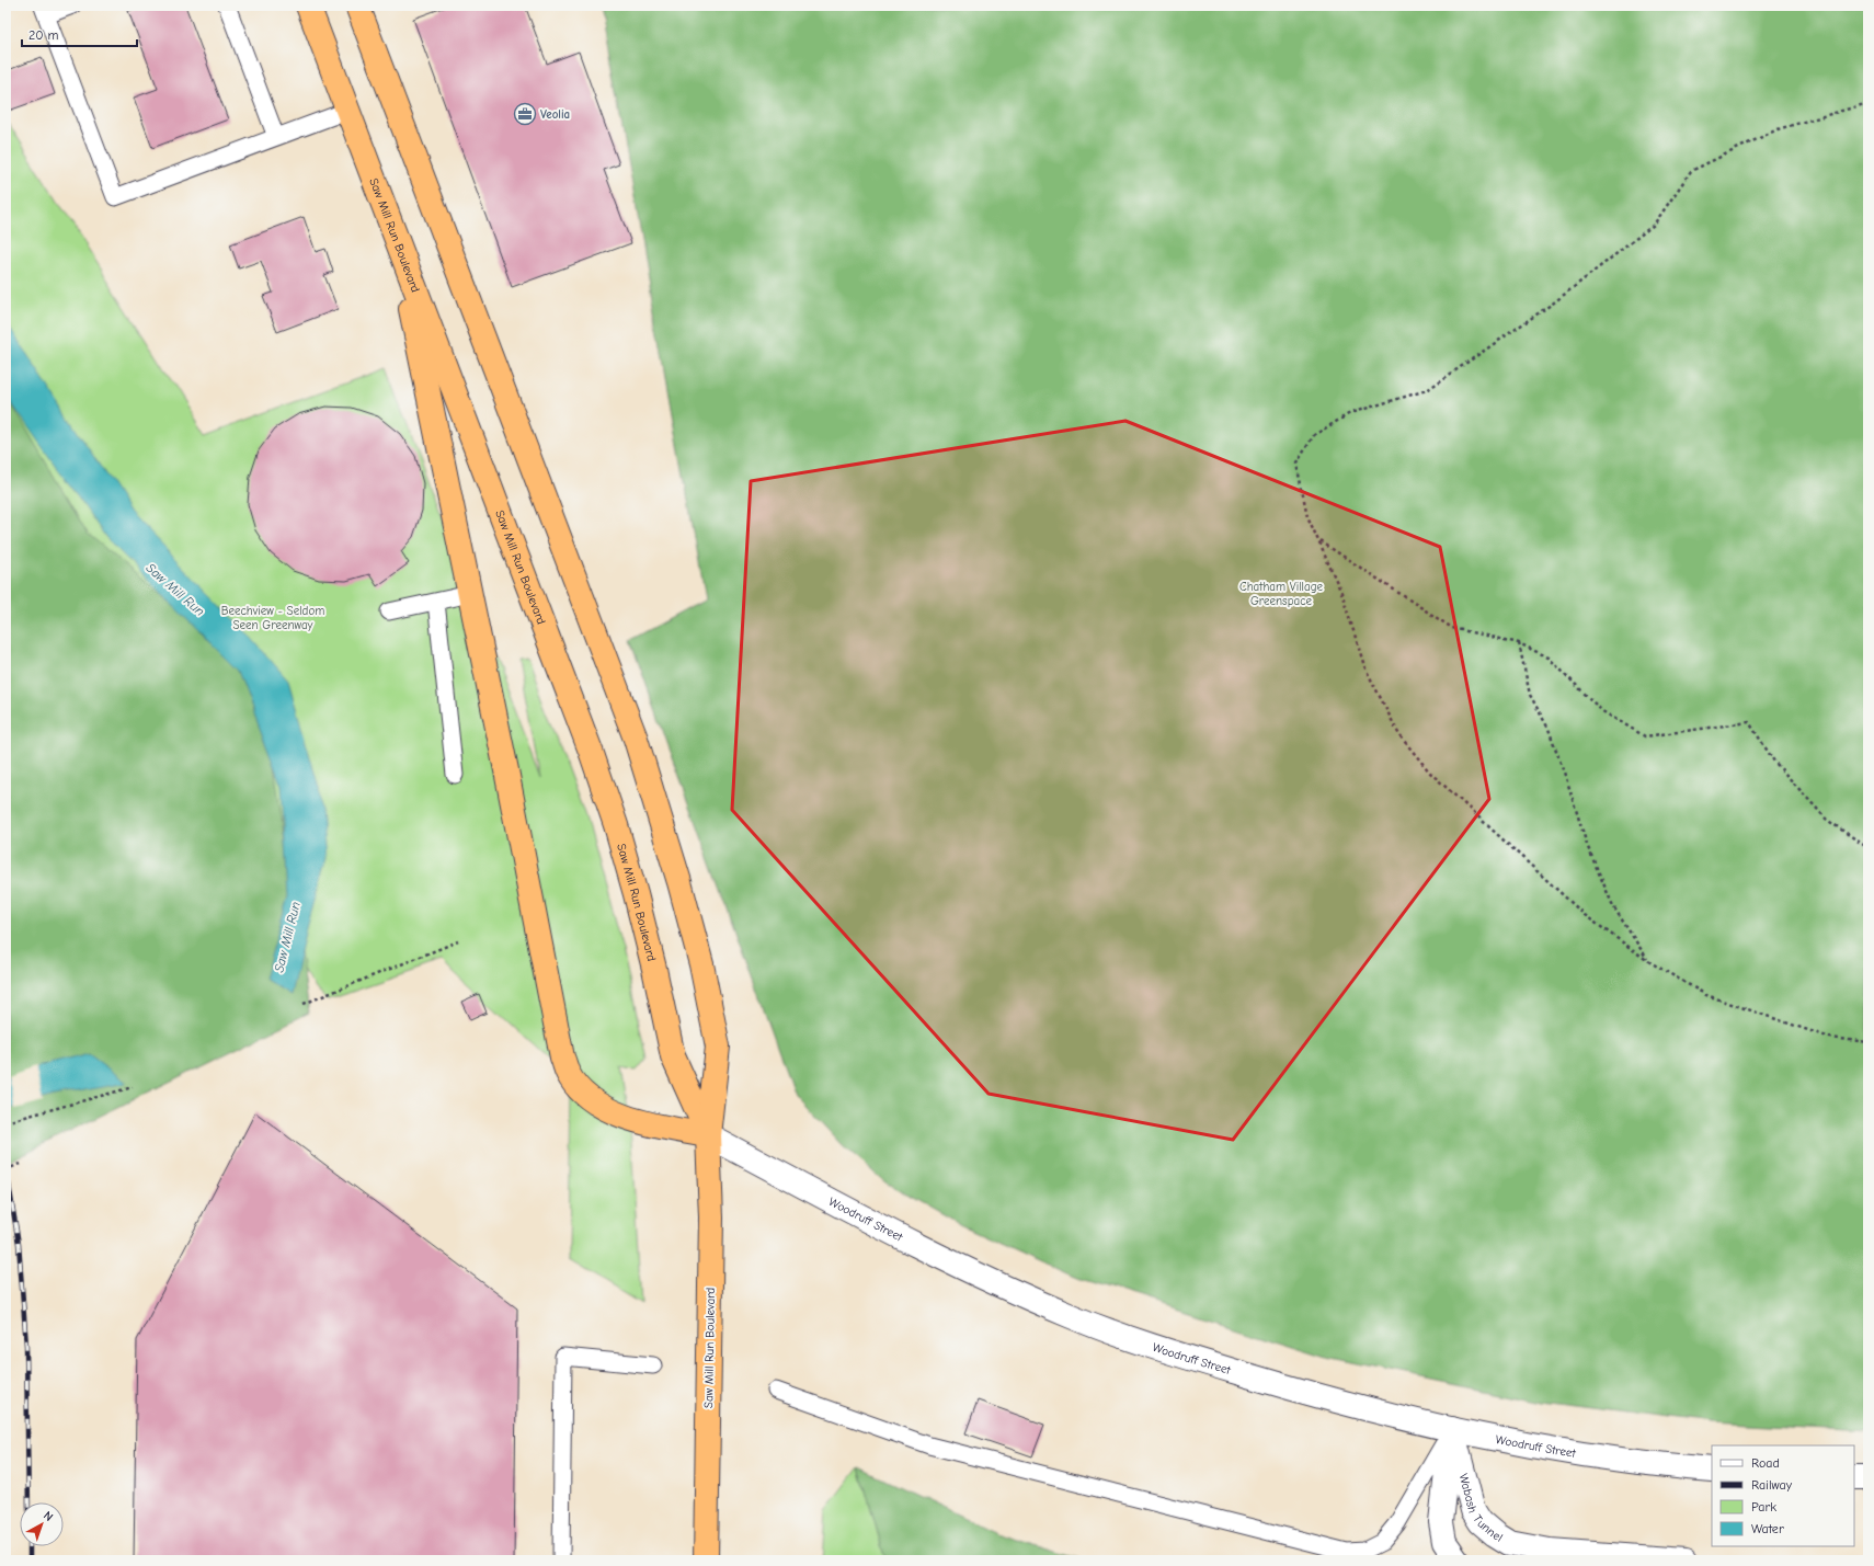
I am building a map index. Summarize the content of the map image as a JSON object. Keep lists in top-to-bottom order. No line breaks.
{"streets":{"highway":["Saw Mill Run Boulevard"],"street":["Woodruff Street","Wabash Tunnel"]},"crossings":[["Saw Mill Run Boulevard","Woodruff Street"],["Woodruff Street","Wabash Tunnel"]],"water":["Saw Mill Run"],"parks":["Chatham Village Greenspace","Beechview - Seldom Seen Greenway"],"places":{"office":["Veolia"]},"legend":["Road","Railway","Park","Water"],"scale_bar":"20 m","north":"top right"}
